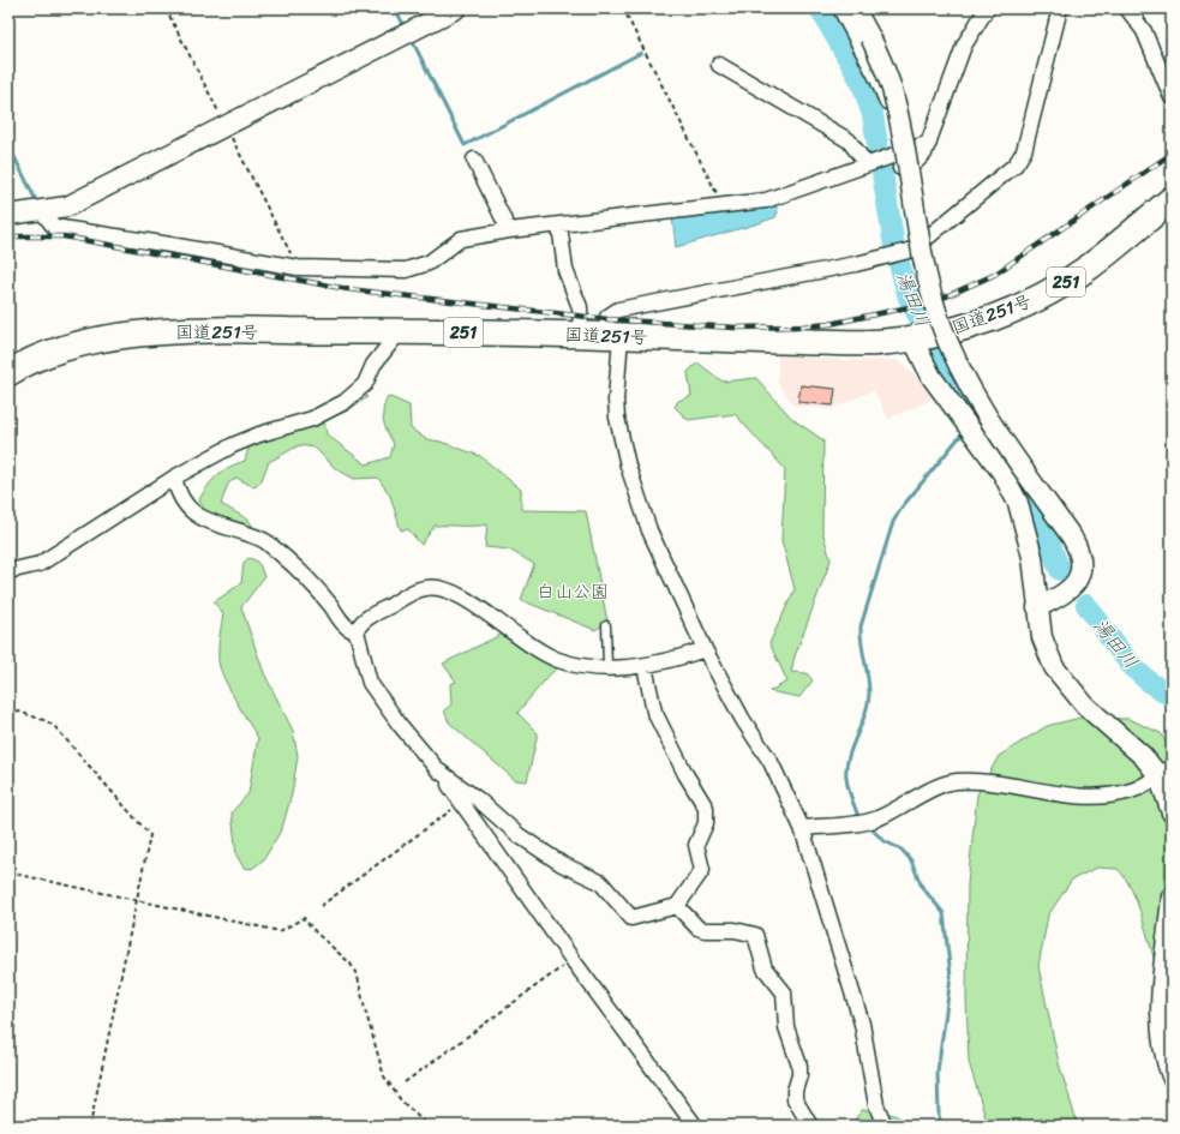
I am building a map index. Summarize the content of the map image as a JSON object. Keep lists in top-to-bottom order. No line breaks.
{"streets":{"highway":["251","国道251号"]},"water":["湯田川"],"parks":["白山公園"]}
